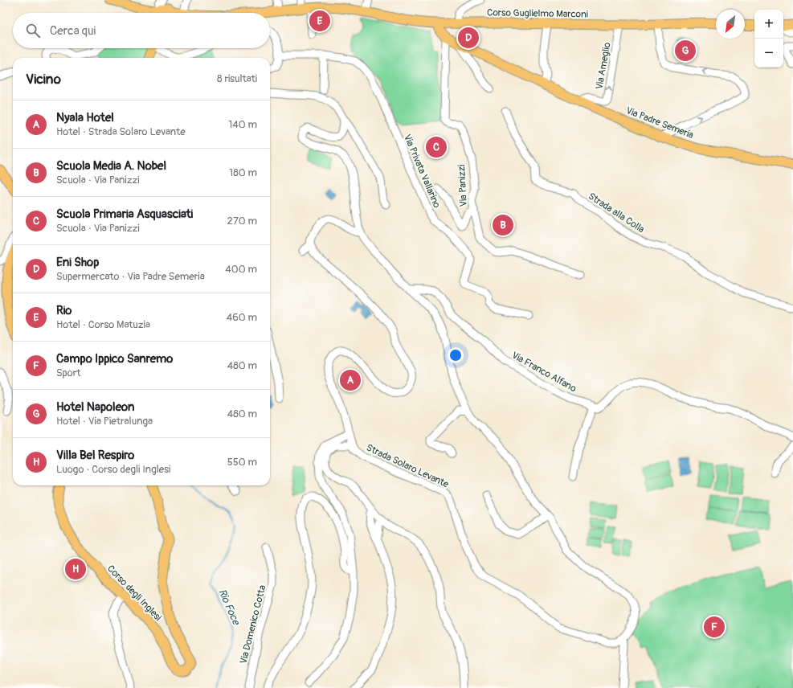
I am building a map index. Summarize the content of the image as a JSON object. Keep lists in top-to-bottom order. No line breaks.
{"streets":{"main road":["Corso Guglielmo Marconi","Via Padre Semeria","Corso degli Inglesi"],"street":["Via Ameglio","Via Privata Vallarino","Via Panizzi","Strada alla Colla","Via Franco Alfano","Strada Solaro Levante","Via Domenico Cotta"]},"crossings":[["Corso Guglielmo Marconi","Via Ameglio"],["Via Ameglio","Via Padre Semeria"],["Via Padre Semeria","Via Panizzi"]],"water":["Rio Foce"],"north":"bottom left","page":{"pins":["E","D","G","C","B","A","H","F"],"map_buttons":["+","−"],"search":"Cerca qui","heading":["Vicino","8 risultati"],"list":[{"mark":"A","name":"Nyala Hotel","note":"Hotel · Strada Solaro Levante","value":"140 m"},{"mark":"B","name":"Scuola Media A. Nobel","note":"Scuola · Via Panizzi","value":"180 m"},{"mark":"C","name":"Scuola Primaria Asquasciati","note":"Scuola · Via Panizzi","value":"270 m"},{"mark":"D","name":"Eni Shop","note":"Supermercato · Via Padre Semeria","value":"400 m"},{"mark":"E","name":"Rio","note":"Hotel · Corso Matuzia","value":"460 m"},{"mark":"F","name":"Campo Ippico Sanremo","note":"Sport","value":"480 m"},{"mark":"G","name":"Hotel Napoleon","note":"Hotel · Via Pietralunga","value":"480 m"},{"mark":"H","name":"Villa Bel Respiro","note":"Luogo · Corso degli Inglesi","value":"550 m"}]}}
